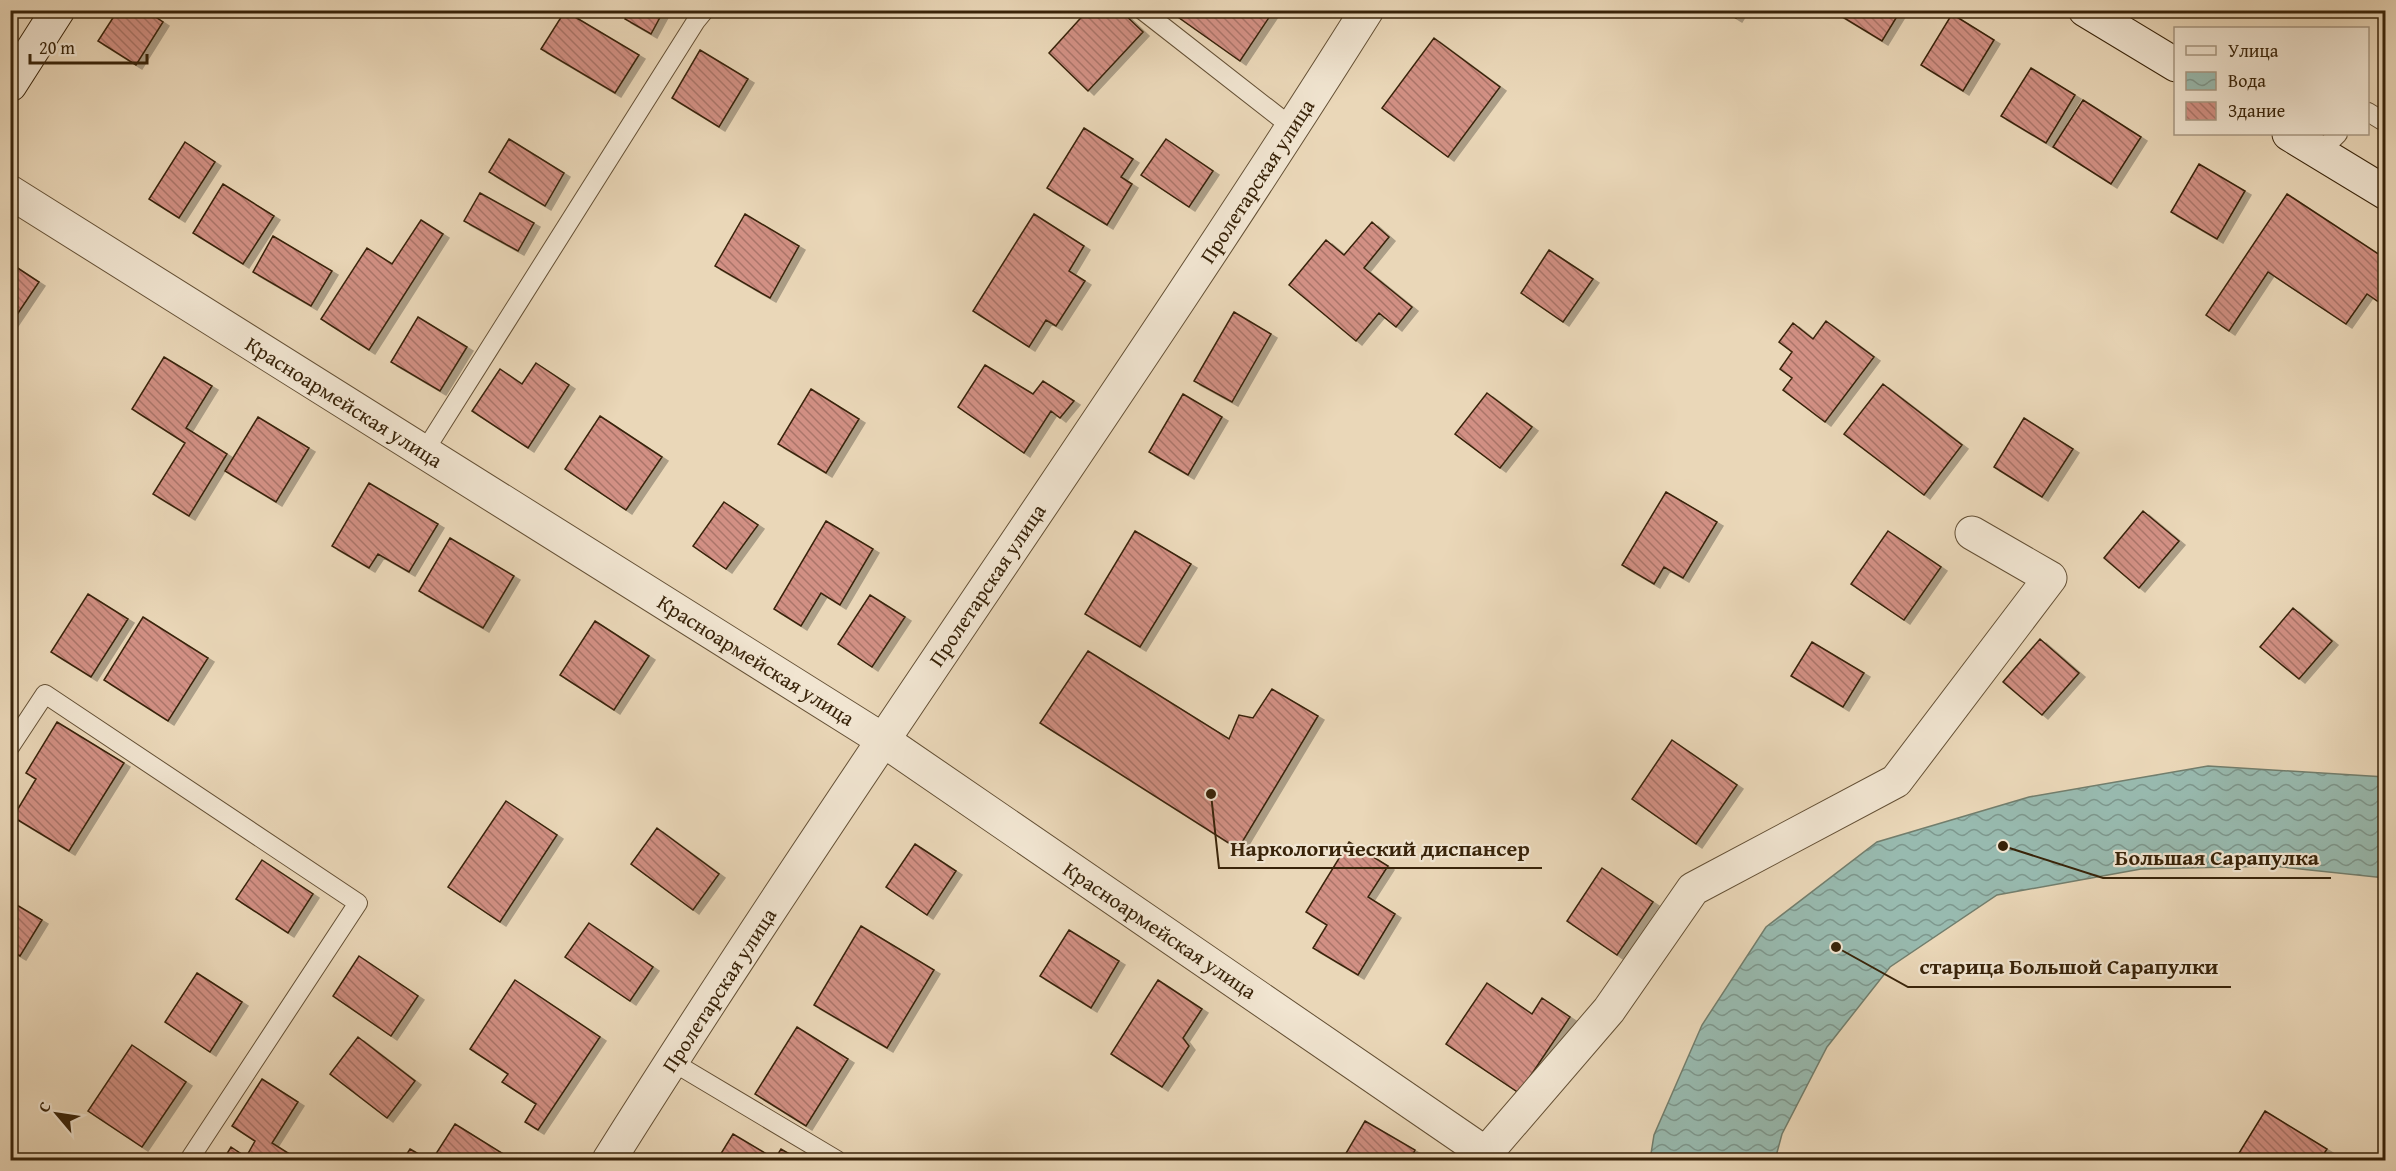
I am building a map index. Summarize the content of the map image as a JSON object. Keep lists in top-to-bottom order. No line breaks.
{"streets":{"street":["Пролетарская улица","Красноармейская улица"]},"crossings":[["Пролетарская улица","Красноармейская улица"]],"places":["Наркологический диспансер","Большая Сарапулка","старица Большой Сарапулки"],"legend":["Улица","Вода","Здание"],"scale_bar":"20 m","north":"top left"}
